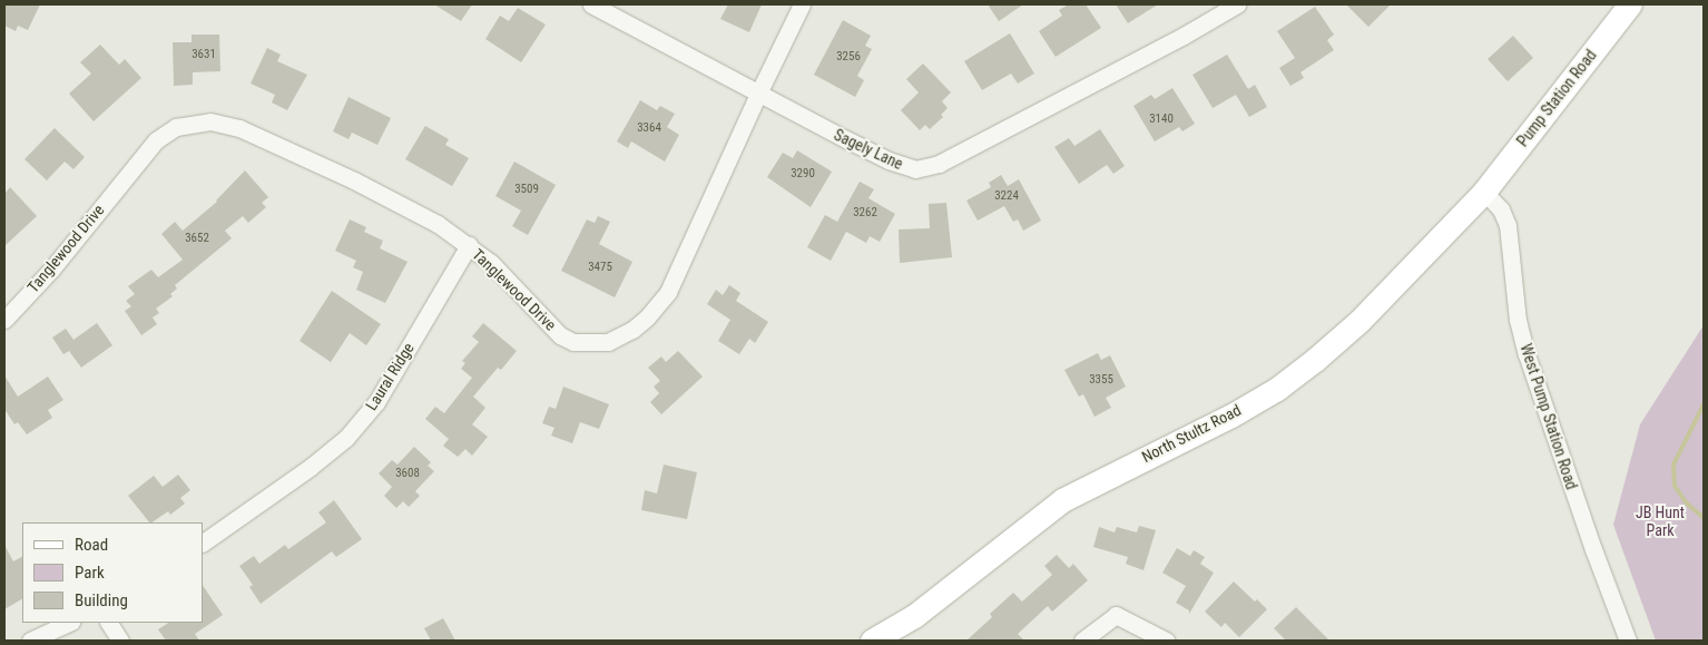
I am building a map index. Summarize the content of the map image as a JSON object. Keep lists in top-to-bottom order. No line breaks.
{"streets":{"street":["Pump Station Road","Sagely Lane","Tanglewood Drive","Laural Ridge","West Pump Station Road","North Stultz Road"]},"crossings":[["Pump Station Road","West Pump Station Road"],["Pump Station Road","North Stultz Road"],["Sagely Lane","Tanglewood Drive"],["Tanglewood Drive","Laural Ridge"],["West Pump Station Road","North Stultz Road"]],"parks":["JB Hunt Park"],"house_numbers":["3631","3256","3140","3364","3290","3509","3224","3262","3652","3475","3355","3608"],"legend":["Road","Park","Building"]}
